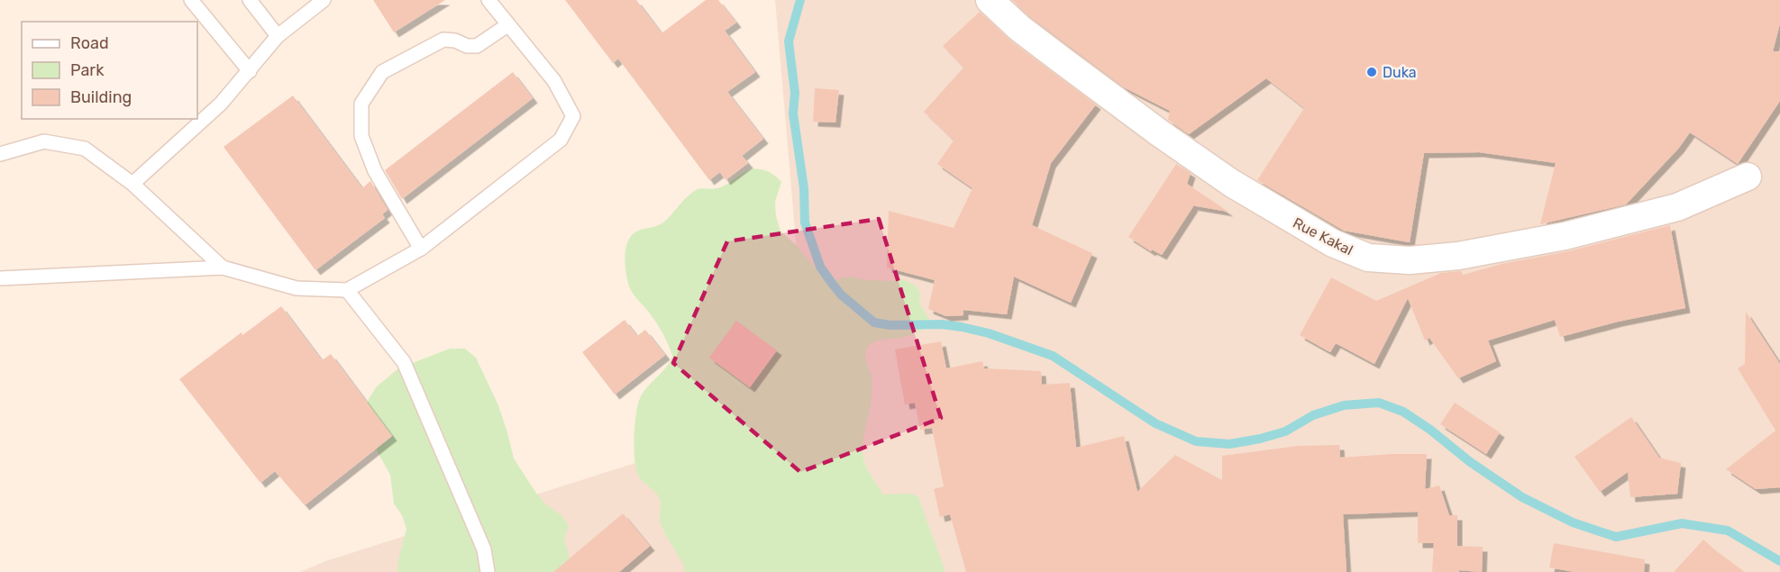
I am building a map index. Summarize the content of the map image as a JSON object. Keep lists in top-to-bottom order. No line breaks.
{"streets":{"street":["Rue Kakal"]},"places":["Duka"],"legend":["Road","Park","Building"]}
